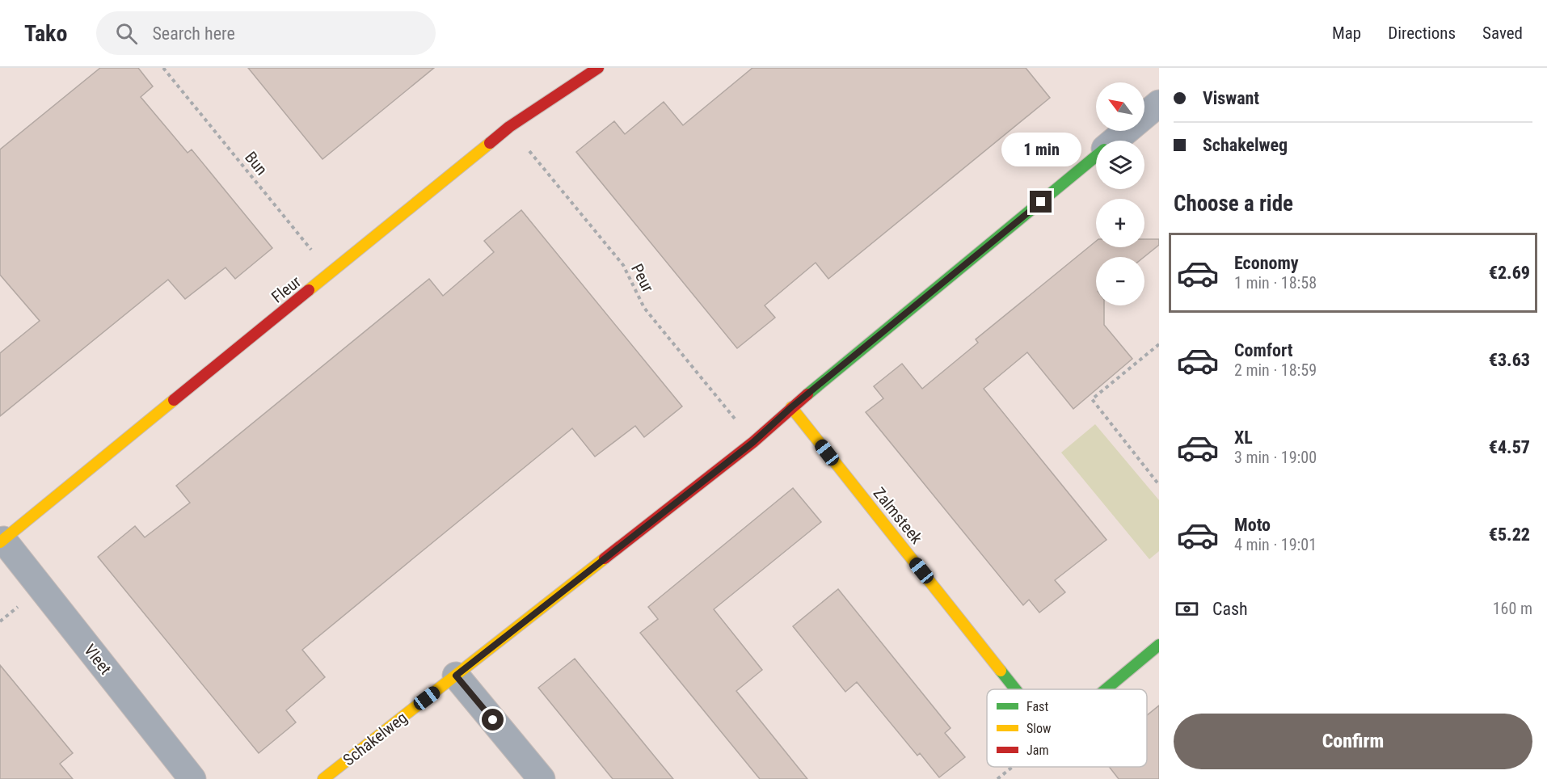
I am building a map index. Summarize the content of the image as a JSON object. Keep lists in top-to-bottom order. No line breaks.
{"streets":{"street":["Fleur","Zalmsteek","Vleet","Schakelweg"],"path":["Bun","Peur"]},"crossings":[["Bun","Fleur"],["Peur","Fleur"],["Peur","Schakelweg"],["Fleur","Vleet"],["Zalmsteek","Schakelweg"]],"legend":["Fast","Slow","Jam"],"north":"top left","page":{"header":"Tako","search":"Search here","nav":["Map","Directions","Saved"],"banner":["Viswant","Schakelweg"],"map_buttons":["+","−"],"bubble":"1 min","heading":"Choose a ride","list":[{"name":"Economy","note":"1 min · 18:58","value":"€2.69"},{"name":"Comfort","note":"2 min · 18:59","value":"€3.63"},{"name":"XL","note":"3 min · 19:00","value":"€4.57"},{"name":"Moto","note":"4 min · 19:01","value":"€5.22"}],"pay":["Cash","160 m"],"buttons":"Confirm"}}
